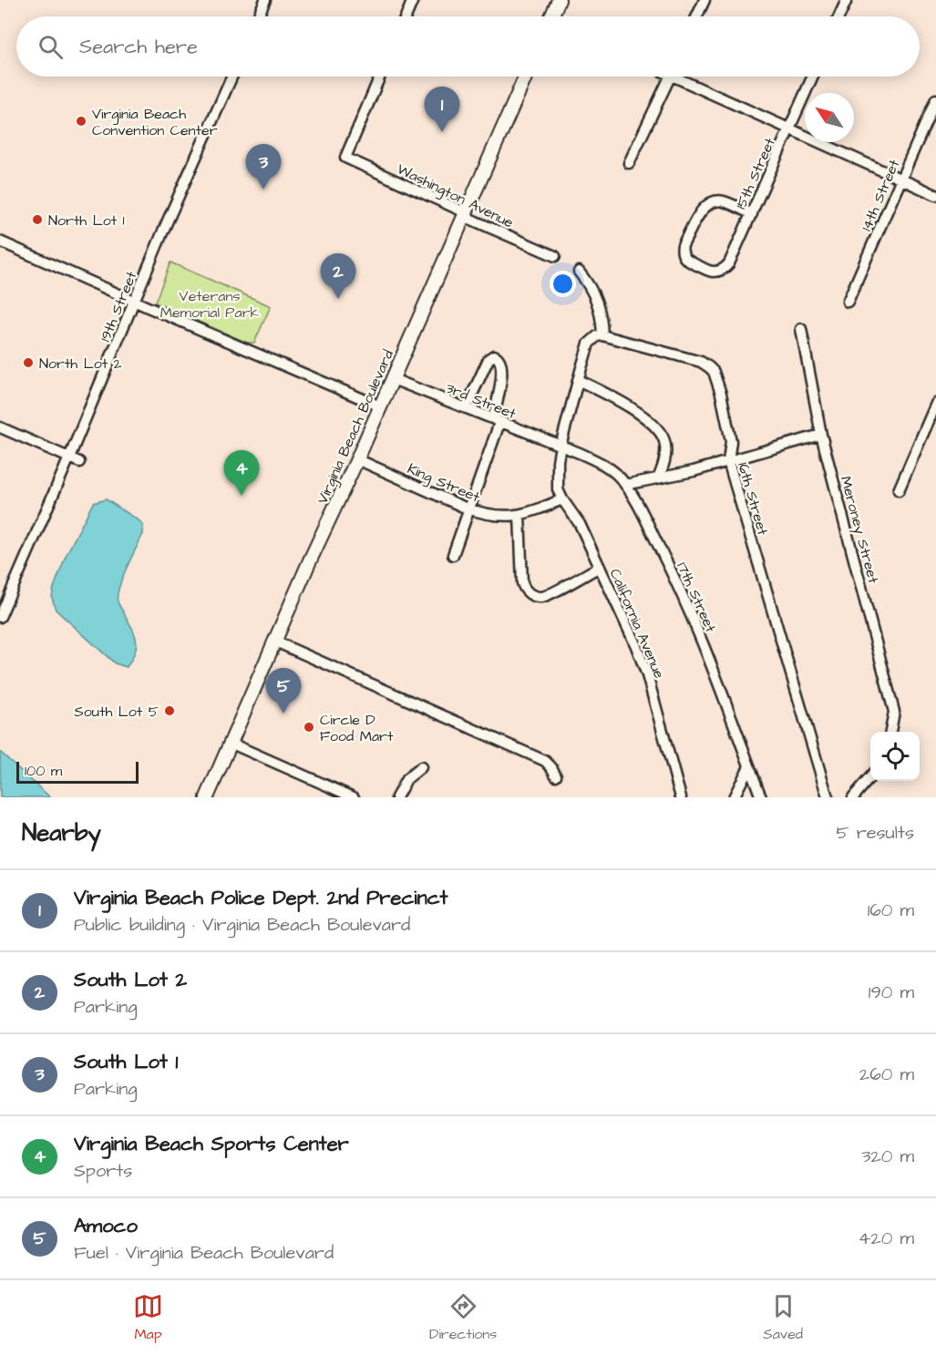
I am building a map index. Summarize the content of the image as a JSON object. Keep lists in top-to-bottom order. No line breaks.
{"streets":{"main road":["Virginia Beach Boulevard"],"street":["15th Street","Washington Avenue","14th Street","19th Street","3rd Street","King Street","16th Street","Meroney Street","17th Street","California Avenue"]},"crossings":[["Washington Avenue","Virginia Beach Boulevard"],["3rd Street","Virginia Beach Boulevard"],["3rd Street","17th Street"],["Virginia Beach Boulevard","King Street"],["King Street","California Avenue"]],"parks":["Veterans Memorial Park"],"places":["Virginia Beach Convention Center","North Lot 1","North Lot 2","South Lot 5","Circle D Food Mart"],"scale_bar":"100 m","north":"top left","page":{"search":"Search here","pins":["1","3","2","4","5"],"scale":"100 m","heading":["Nearby","5 results"],"list":[{"mark":"1","name":"Virginia Beach Police Dept. 2nd Precinct","note":"Public building · Virginia Beach Boulevard","value":"160 m"},{"mark":"2","name":"South Lot 2","note":"Parking","value":"190 m"},{"mark":"3","name":"South Lot 1","note":"Parking","value":"260 m"},{"mark":"4","name":"Virginia Beach Sports Center","note":"Sports","value":"320 m"},{"mark":"5","name":"Amoco","note":"Fuel · Virginia Beach Boulevard","value":"420 m"}],"nav":["Map","Directions","Saved"]}}
